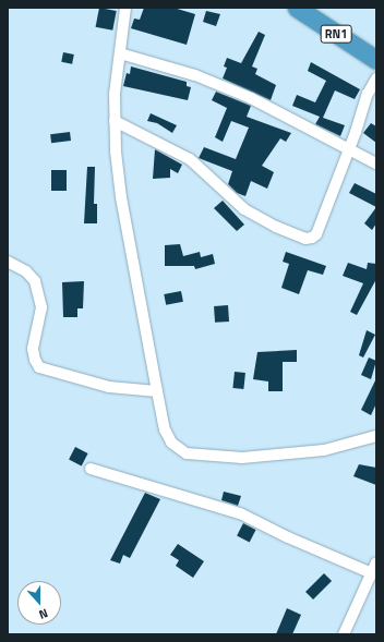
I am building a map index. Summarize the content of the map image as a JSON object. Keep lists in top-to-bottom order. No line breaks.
{"streets":{"highway":["RN1"]},"north":"bottom"}
